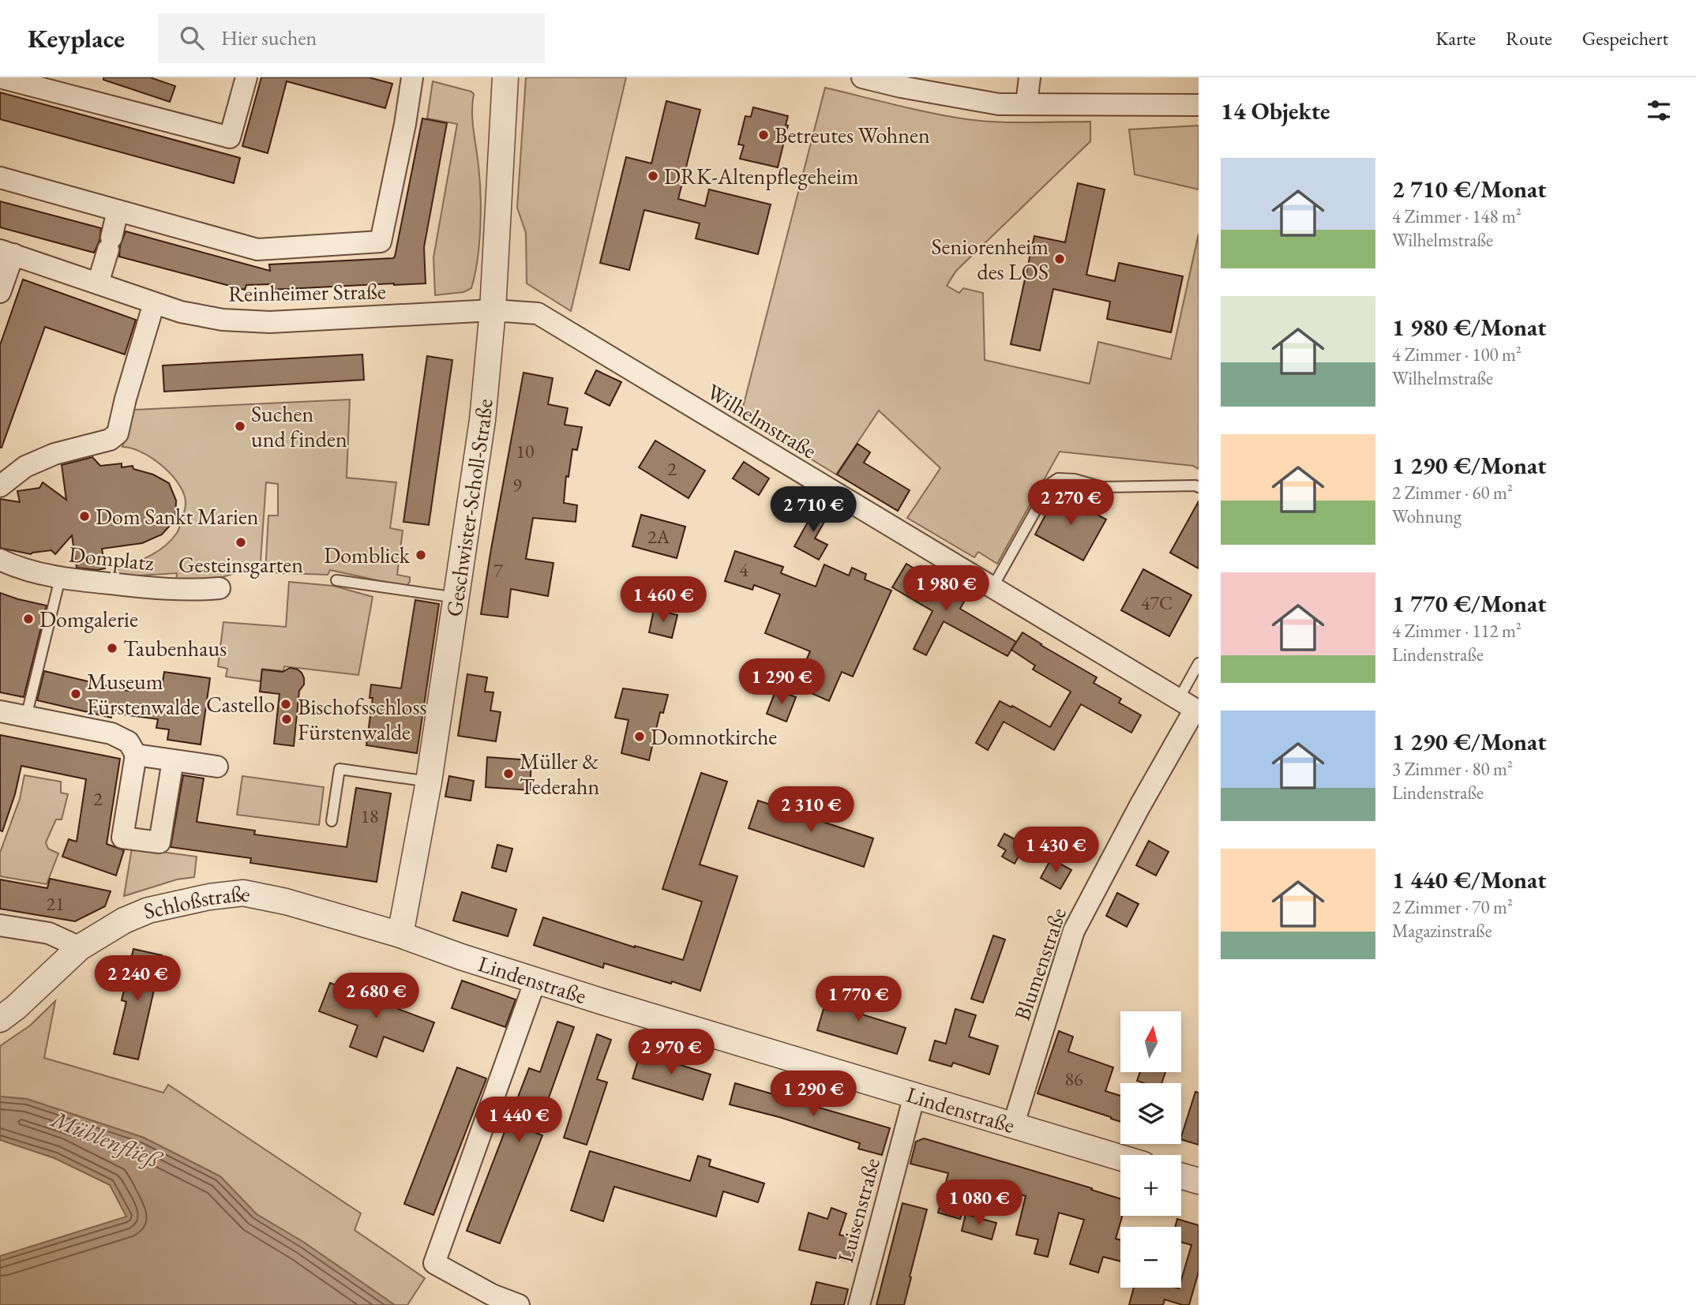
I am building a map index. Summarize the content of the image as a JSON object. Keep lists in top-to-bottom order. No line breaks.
{"streets":{"street":["Reinheimer Straße","Wilhelmstraße","Geschwister-Scholl-Straße","Domplatz","Schloßstraße","Blumenstraße","Lindenstraße","Luisenstraße"]},"crossings":[["Reinheimer Straße","Wilhelmstraße"],["Reinheimer Straße","Geschwister-Scholl-Straße"],["Wilhelmstraße","Geschwister-Scholl-Straße"],["Wilhelmstraße","Blumenstraße"],["Geschwister-Scholl-Straße","Schloßstraße"],["Geschwister-Scholl-Straße","Lindenstraße"],["Schloßstraße","Lindenstraße"],["Blumenstraße","Lindenstraße"],["Lindenstraße","Luisenstraße"]],"water":["Mühlenfließ"],"places":["Betreutes Wohnen","DRK-Altenpflegeheim","Seniorenheim des LOS","Suchen und finden","Dom Sankt Marien","Gesteinsgarten","Domblick","Domgalerie","Taubenhaus","Museum Fürstenwalde","Castello","Bischofsschloss Fürstenwalde","Domnotkirche","Müller & Tederahn"],"house_numbers":["10","2","9","2A","4","7","47C","2","18","21","86"],"north":"top","page":{"header":"Keyplace","search":"Hier suchen","nav":["Karte","Route","Gespeichert"],"heading":"14 Objekte","list":[{"name":"2 710 €/Monat","note":"4 Zimmer · 148 m² · Wilhelmstraße"},{"name":"1 980 €/Monat","note":"4 Zimmer · 100 m² · Wilhelmstraße"},{"name":"1 290 €/Monat","note":"2 Zimmer · 60 m² · Wohnung"},{"name":"1 770 €/Monat","note":"4 Zimmer · 112 m² · Lindenstraße"},{"name":"1 290 €/Monat","note":"3 Zimmer · 80 m² · Lindenstraße"},{"name":"1 440 €/Monat","note":"2 Zimmer · 70 m² · Magazinstraße"}],"price":["2 270 €","2 710 €","1 980 €","1 460 €","1 290 €","2 310 €","1 430 €","2 240 €","2 680 €","1 770 €","2 970 €","1 290 €","1 440 €","1 080 €"],"map_buttons":["+","−"]}}
